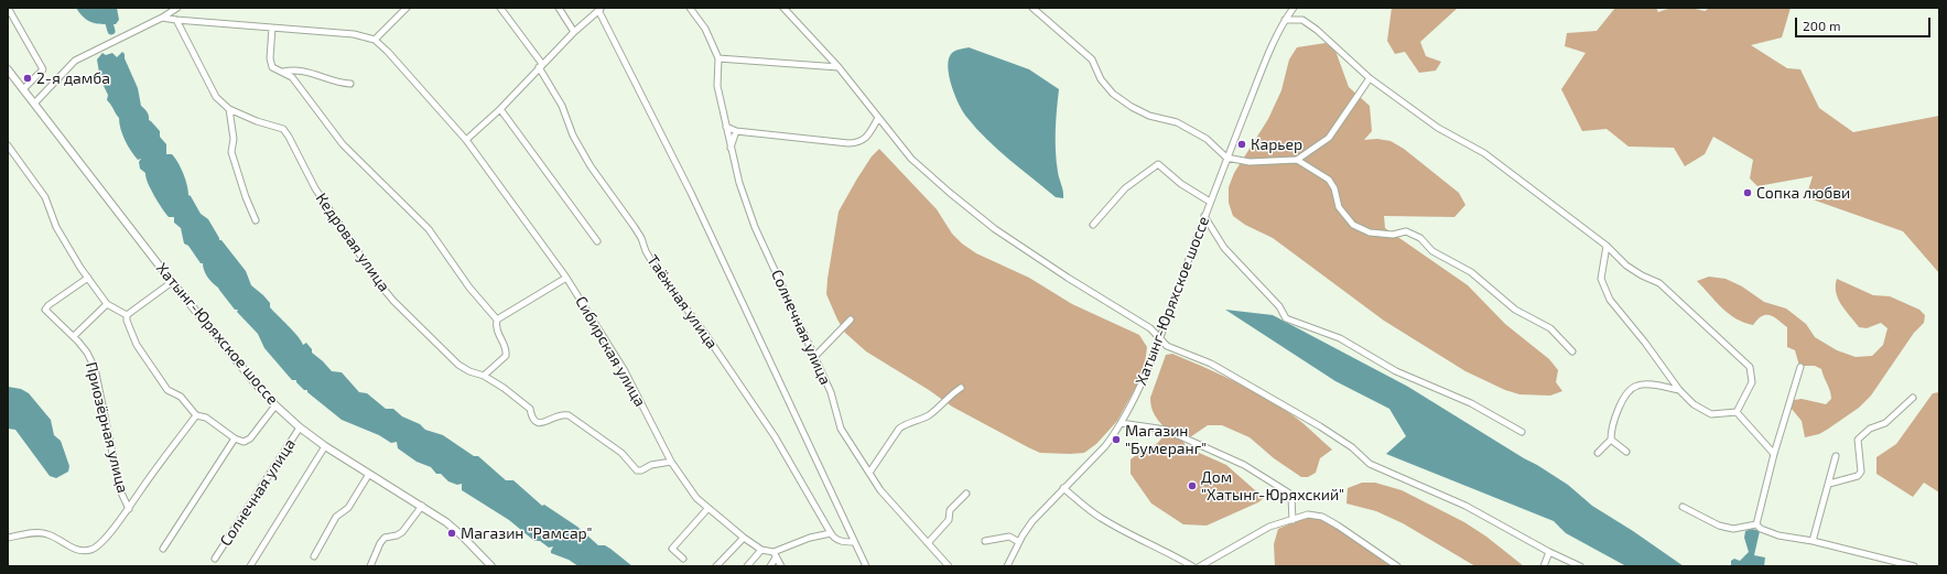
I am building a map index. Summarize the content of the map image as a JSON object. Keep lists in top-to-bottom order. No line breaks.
{"streets":{"main road":["Хатынг-Юряхское шоссе"],"street":["Кедровая улица","Таёжная улица","Солнечная улица","Сибирская улица","Приозёрная улица"]},"crossings":[["Кедровая улица","Сибирская улица"],["Хатынг-Юряхское шоссе","Солнечная улица"]],"places":["2-я дамба","Карьер","Сопка любви","Магазин \"Бумеранг\"","Дом \"Хатынг-Юряхский\"","Магазин \"Рамсар\""],"scale_bar":"200 m"}
